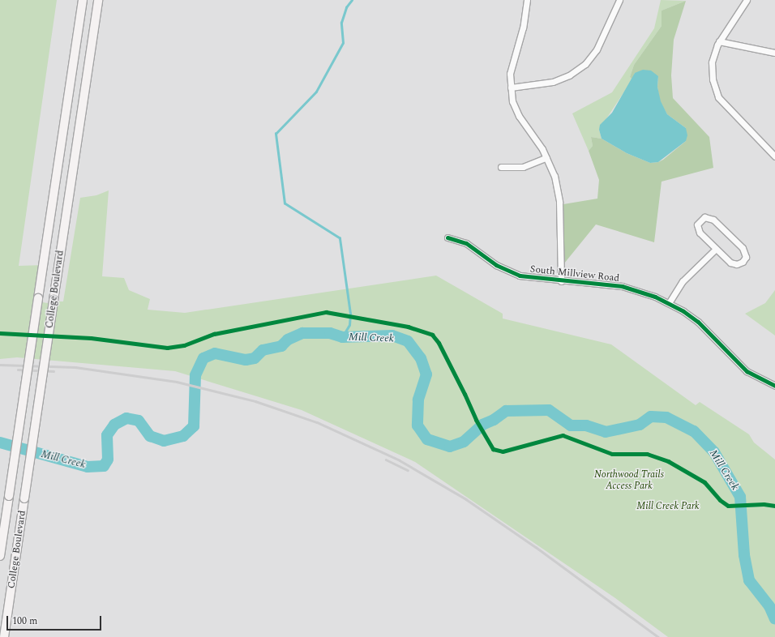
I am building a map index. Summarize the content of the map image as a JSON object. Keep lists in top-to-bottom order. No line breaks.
{"streets":{"main road":["College Boulevard"],"street":["South Millview Road"]},"water":["Mill Creek"],"parks":["Northwood Trails Access Park","Mill Creek Park"],"scale_bar":"100 m"}
